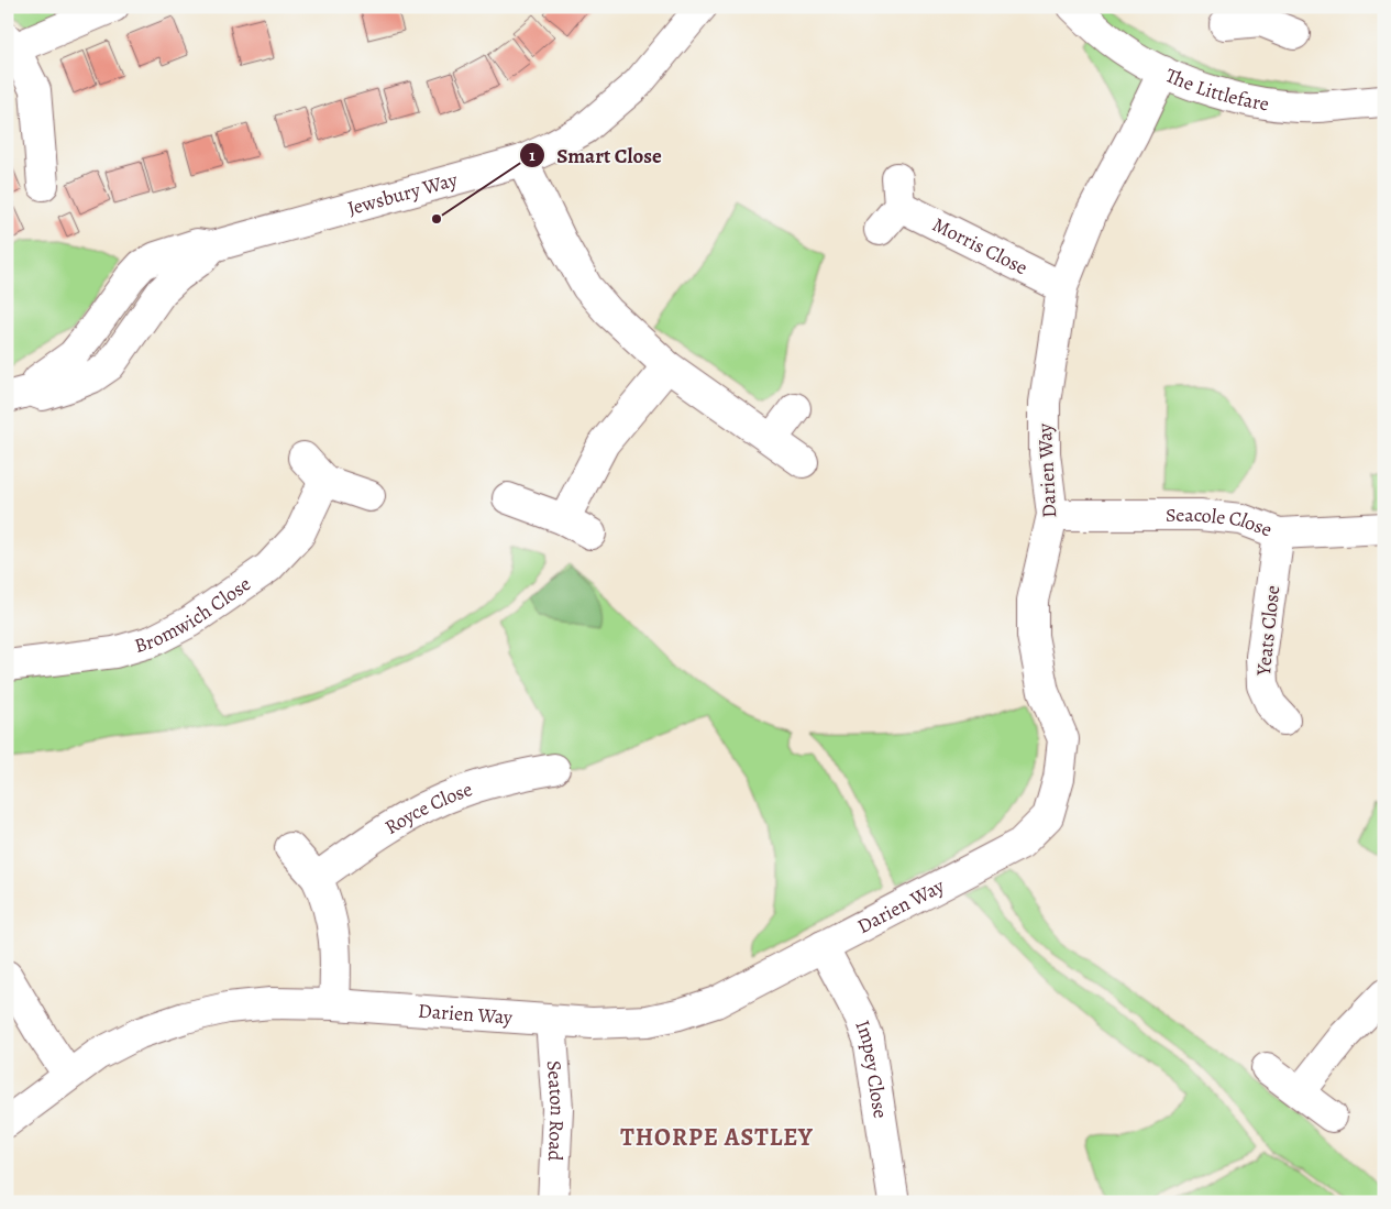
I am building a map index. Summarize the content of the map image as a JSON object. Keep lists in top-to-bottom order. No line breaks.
{"streets":{"street":["The Littlefare","Jewsbury Way","Morris Close","Darien Way","Seacole Close","Bromwich Close","Yeats Close","Royce Close","Impey Close","Seaton Road"]},"crossings":[["The Littlefare","Darien Way"],["Morris Close","Darien Way"],["Darien Way","Seacole Close"],["Darien Way","Impey Close"],["Darien Way","Seaton Road"],["Seacole Close","Yeats Close"]],"districts":["THORPE ASTLEY"],"places":["Smart Close"]}
